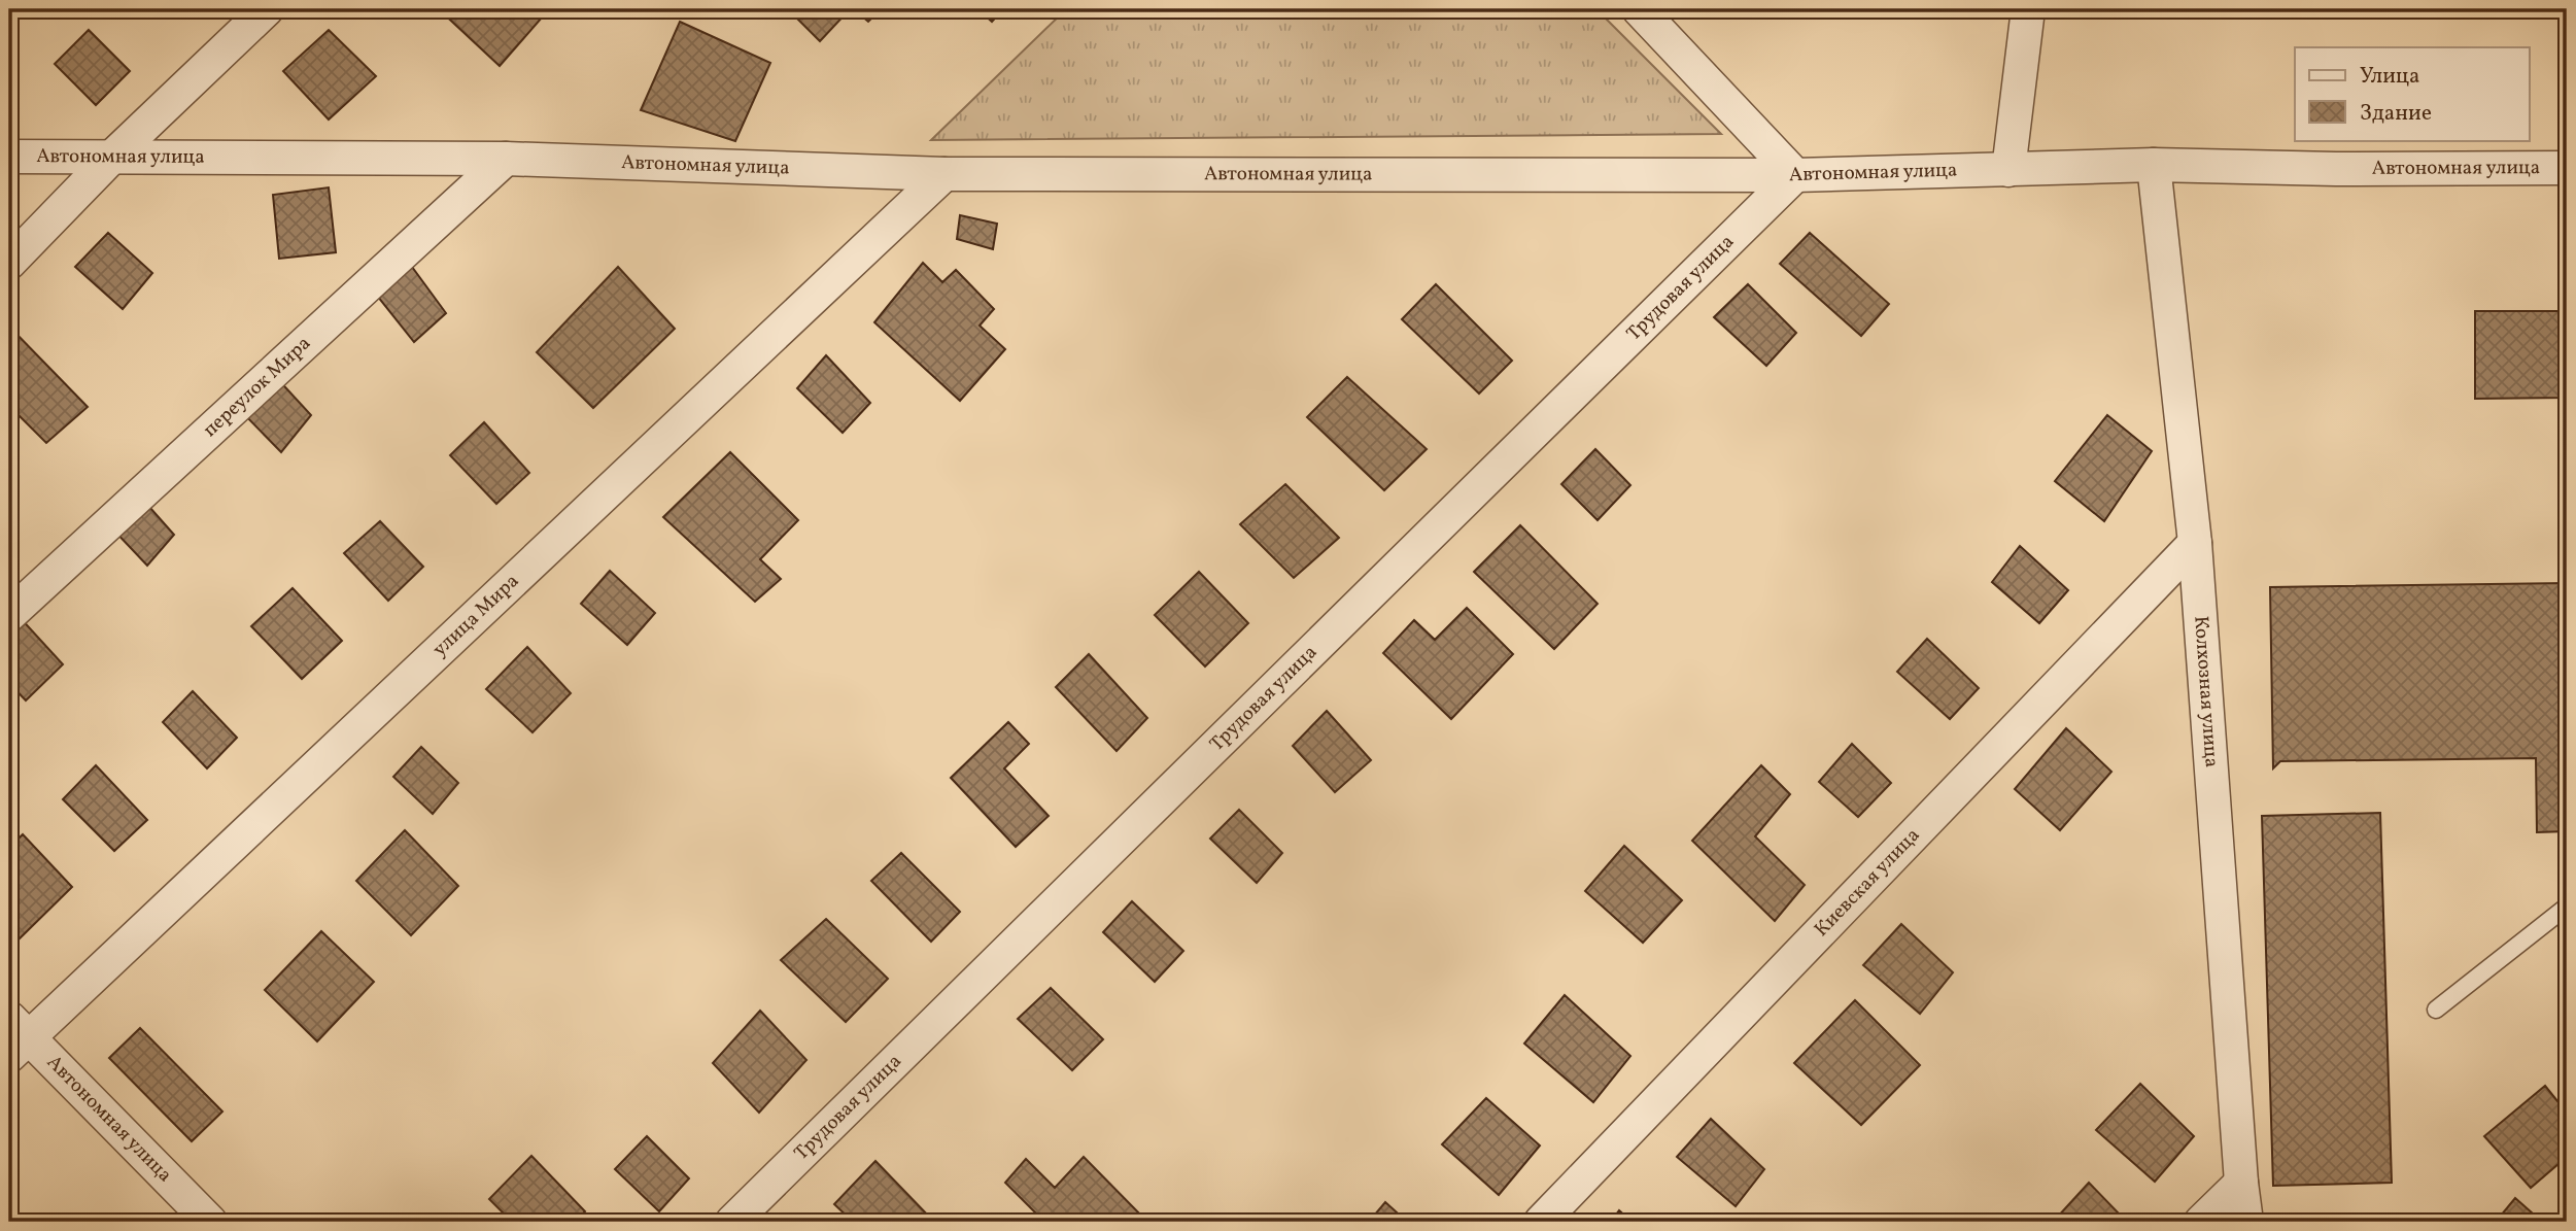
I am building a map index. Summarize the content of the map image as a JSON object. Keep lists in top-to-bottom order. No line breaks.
{"streets":{"street":["Автономная улица","Трудовая улица","переулок Мира","улица Мира","Колхозная улица","Киевская улица"]},"crossings":[["Автономная улица","Трудовая улица"],["Автономная улица","переулок Мира"],["Автономная улица","улица Мира"],["Автономная улица","Колхозная улица"],["Колхозная улица","Киевская улица"]],"legend":["Улица","Здание"]}
